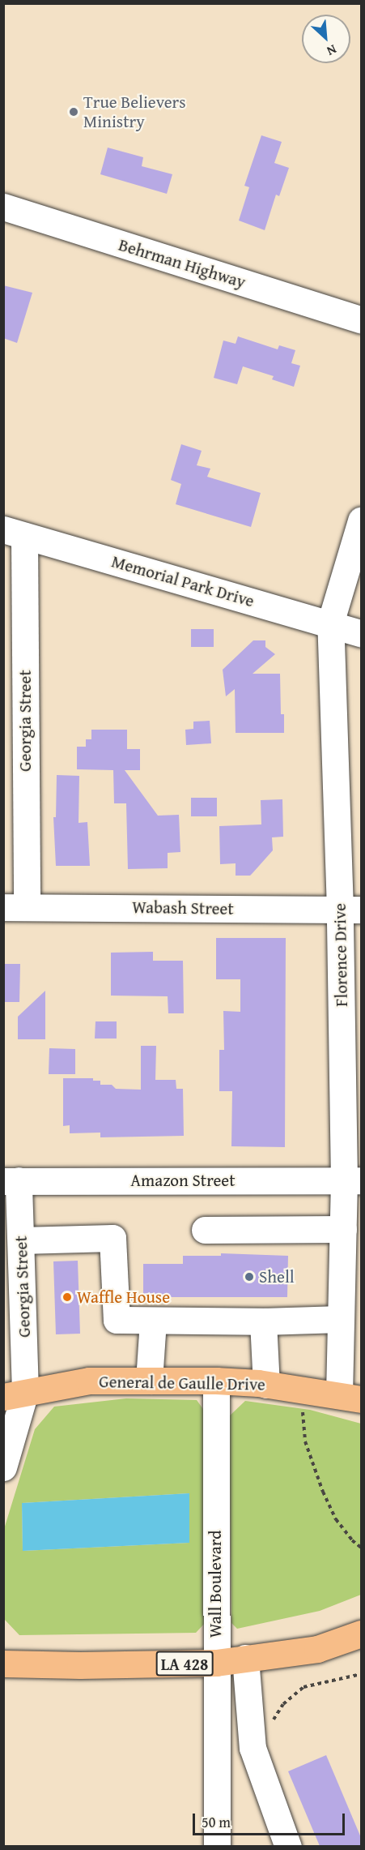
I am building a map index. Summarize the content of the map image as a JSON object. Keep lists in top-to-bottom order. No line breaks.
{"streets":{"main road":["General de Gaulle Drive","LA 428"],"street":["Behrman Highway","Memorial Park Drive","Georgia Street","Wabash Street","Florence Drive","Amazon Street","Wall Boulevard"]},"crossings":[["Memorial Park Drive","Georgia Street"],["Memorial Park Drive","Florence Drive"],["Georgia Street","Wabash Street"],["Georgia Street","Amazon Street"],["Georgia Street","General de Gaulle Drive"],["Wabash Street","Florence Drive"],["Florence Drive","Amazon Street"],["Florence Drive","General de Gaulle Drive"],["General de Gaulle Drive","Wall Boulevard"],["Wall Boulevard","LA 428"]],"places":["True Believers Ministry","Shell","Waffle House"],"scale_bar":"50 m","north":"bottom right"}
